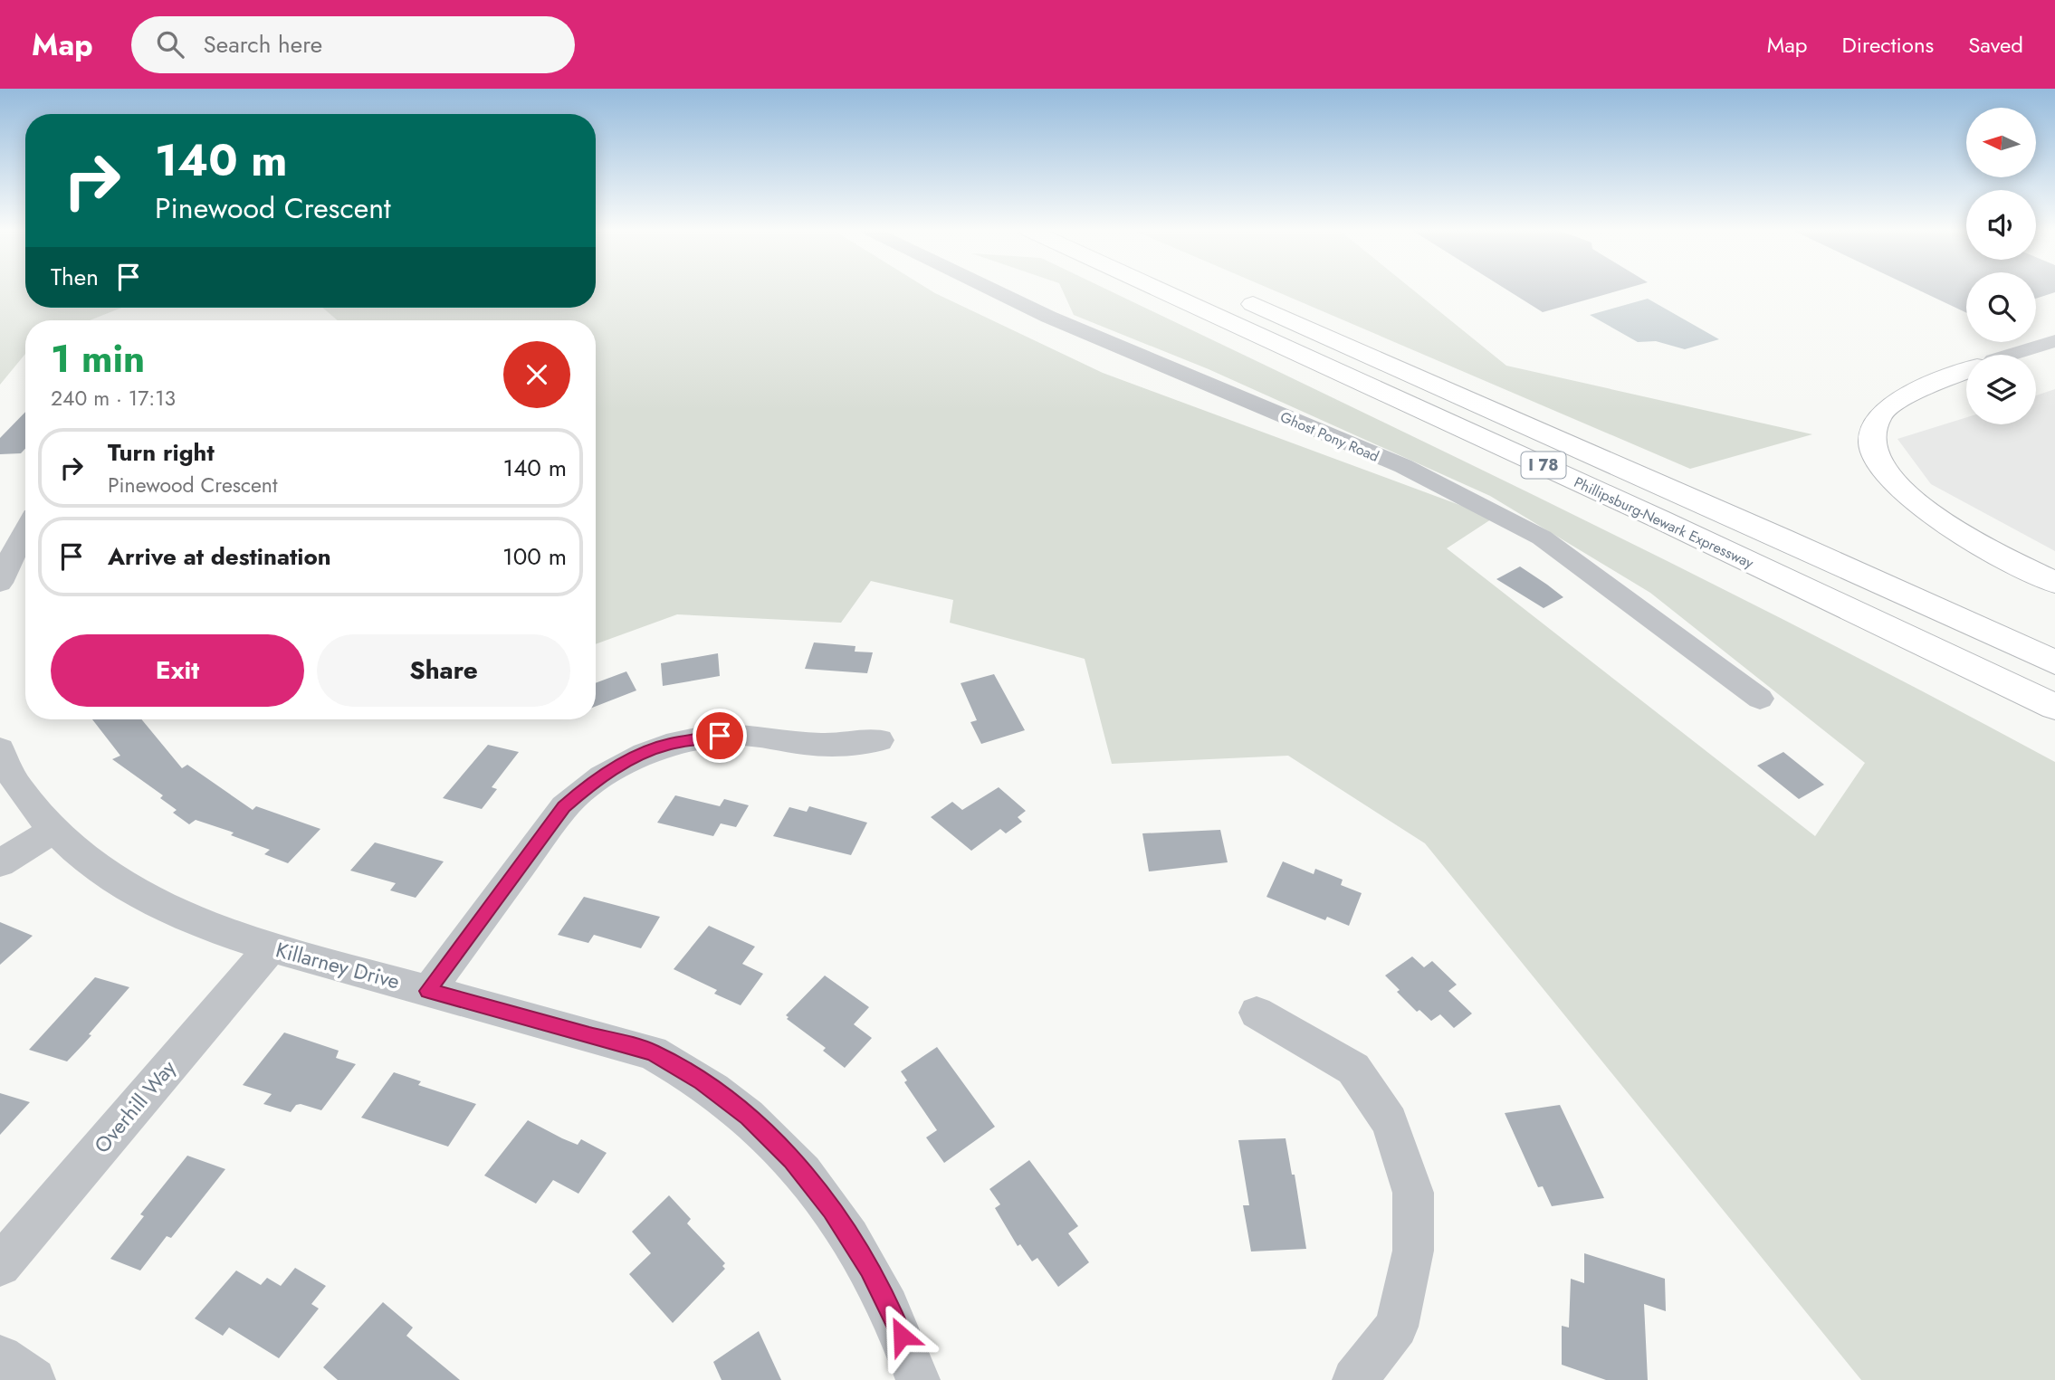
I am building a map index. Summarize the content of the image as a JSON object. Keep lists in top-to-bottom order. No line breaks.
{"streets":{"highway":["I 78","Phillipsburg-Newark Expressway"],"street":["Ghost Pony Road","Killarney Drive","Overhill Way"]},"crossings":[["Killarney Drive","Overhill Way"]],"north":"left","page":{"header":"Map","search":"Search here","nav":["Map","Directions","Saved"],"turn":["140 m","Pinewood Crescent"],"then":"Then","heading":["1 min","240 m · 17:13"],"list":[{"name":"Turn right","note":"Pinewood Crescent","value":"140 m"},{"name":"Arrive at destination","value":"100 m"}],"buttons":["Exit","Share"]}}
